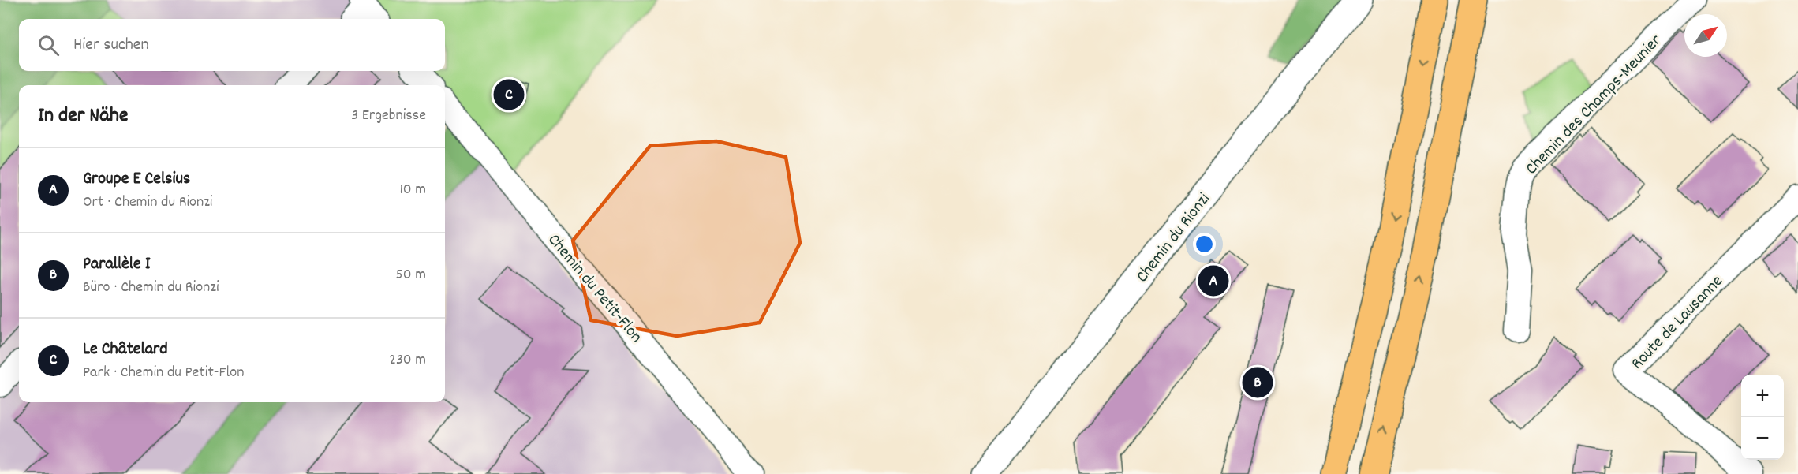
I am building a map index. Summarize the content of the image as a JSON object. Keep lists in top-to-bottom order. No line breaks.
{"streets":{"street":["Chemin des Champs-Meunier","Chemin du Rionzi","Chemin du Petit-Flon","Route de Lausanne"]},"north":"top right","page":{"search":"Hier suchen","pins":["C","A","B"],"heading":["In der Nähe","3 Ergebnisse"],"list":[{"mark":"A","name":"Groupe E Celsius","note":"Ort · Chemin du Rionzi","value":"10 m"},{"mark":"B","name":"Parallèle I","note":"Büro · Chemin du Rionzi","value":"50 m"},{"mark":"C","name":"Le Châtelard","note":"Park · Chemin du Petit-Flon","value":"230 m"}],"map_buttons":["+","−"]}}
